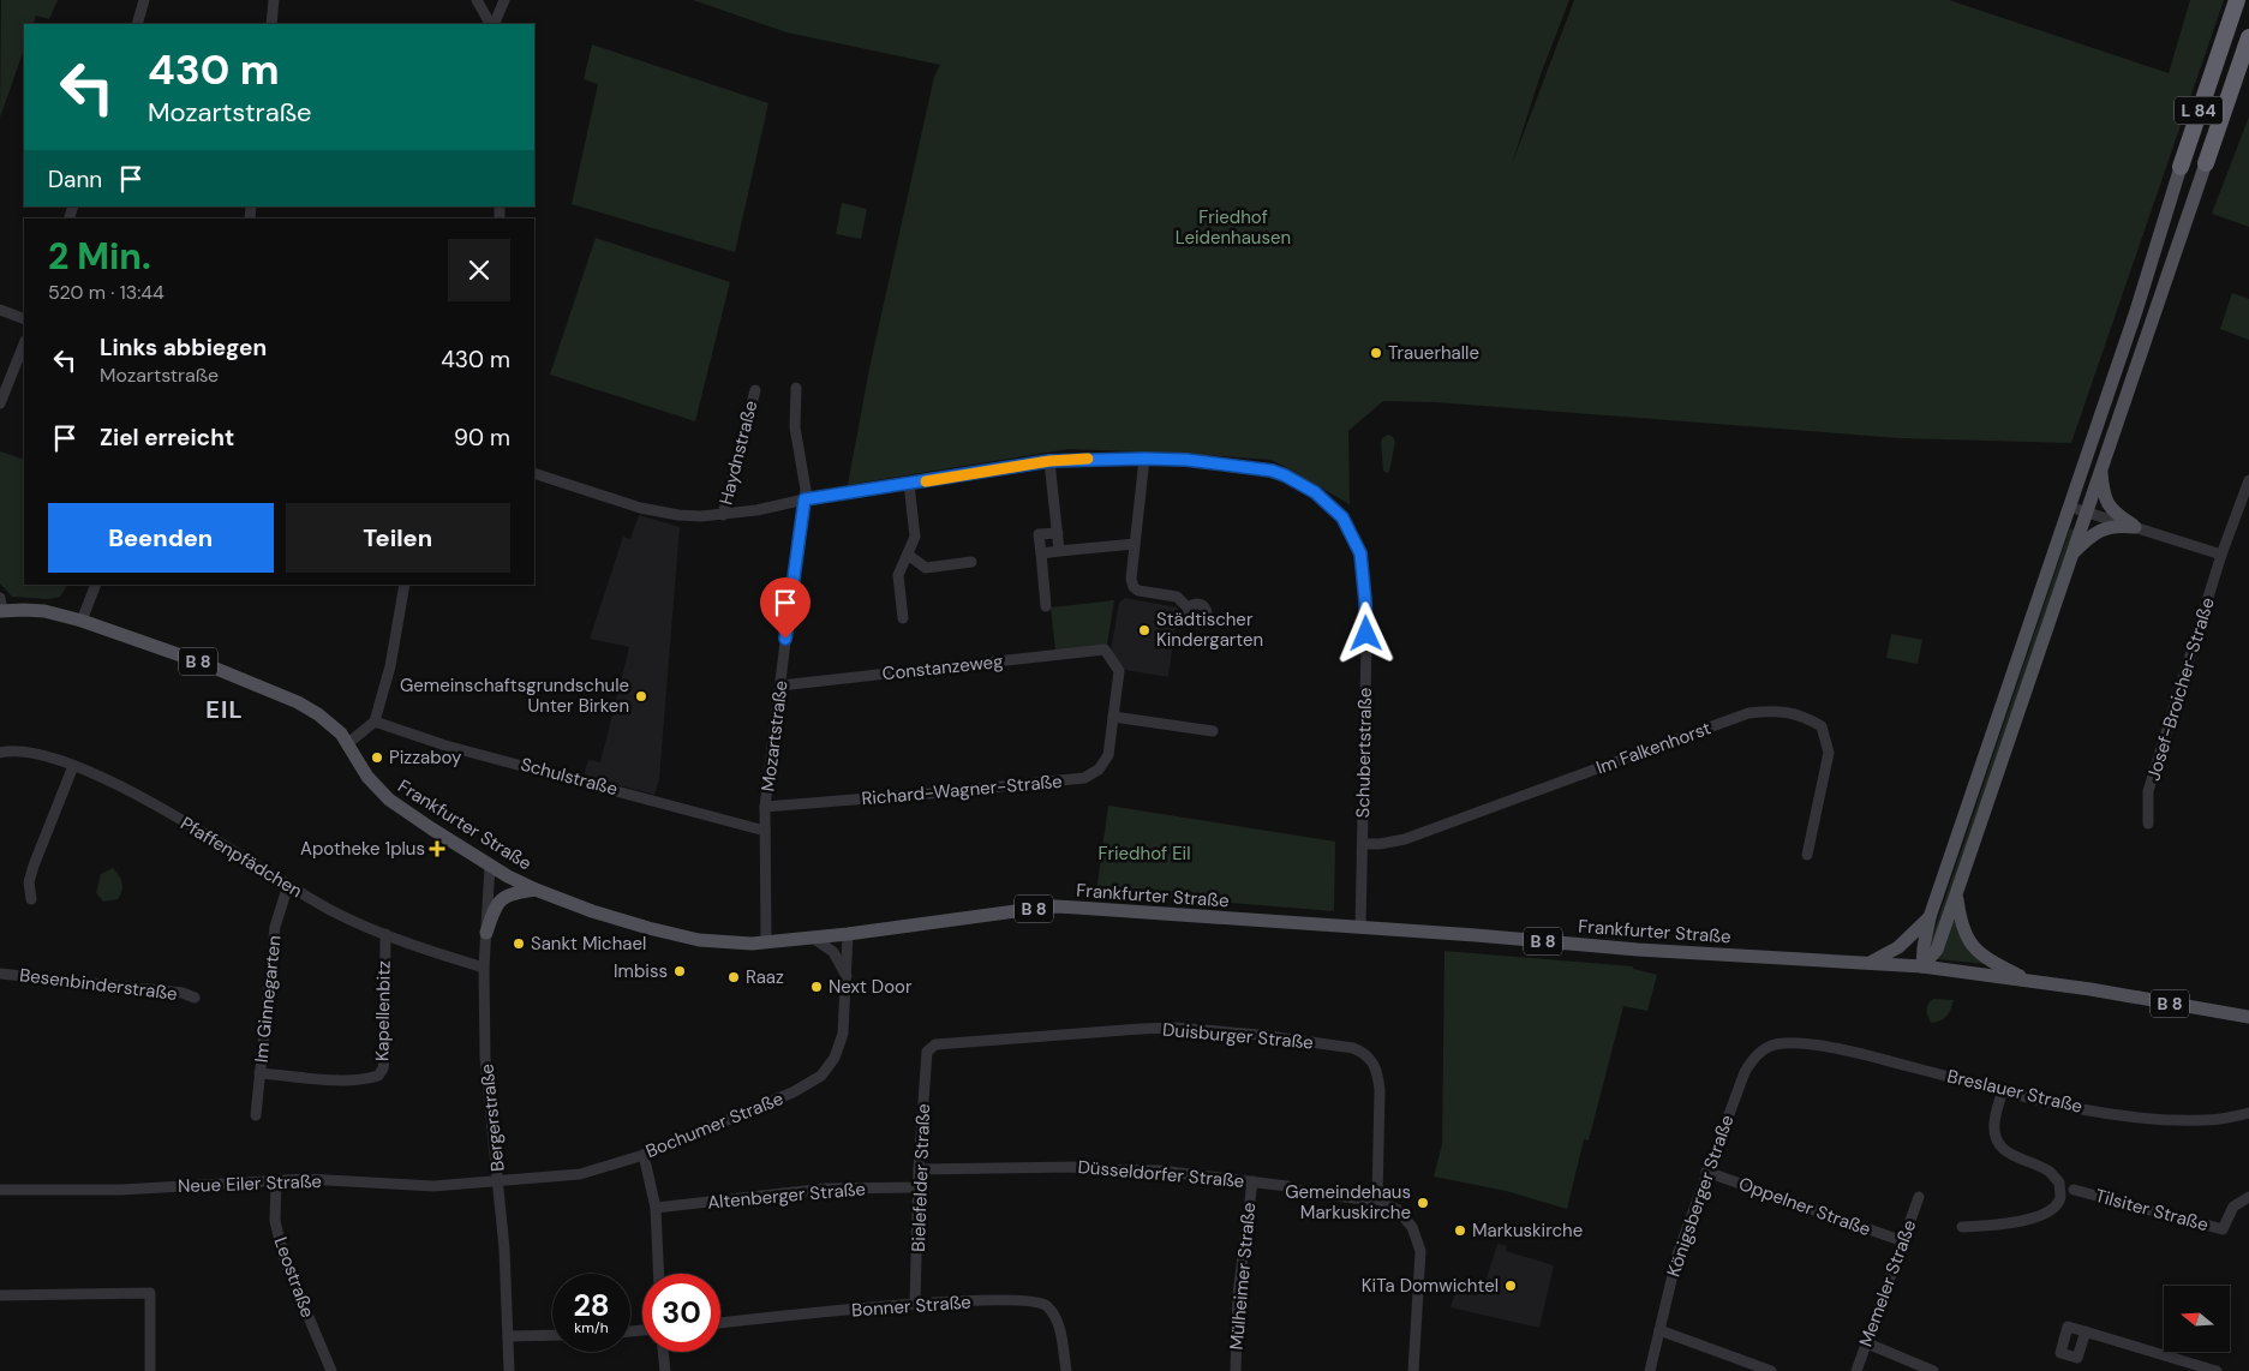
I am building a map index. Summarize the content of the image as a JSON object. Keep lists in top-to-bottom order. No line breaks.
{"streets":{"highway":["L 84"],"main road":["B 8","Frankfurter Straße"],"street":["Haydnstraße","Constanzeweg","Josef-Broicher-Straße","Mozartstraße","Im Falkenhorst","Schubertstraße","Schulstraße","Richard-Wagner-Straße","Pfaffenpfädchen","Besenbinderstraße","Im Ginnegarten","Kapellenbitz","Duisburger Straße","Breslauer Straße","Bergerstraße","Bochumer Straße","Düsseldorfer Straße","Bielefelder Straße","Neue Eiler Straße","Altenberger Straße","Königsberger Straße","Oppelner Straße","Tilsiter Straße","Mülheimer Straße","Leostraße","Memeler Straße","Bonner Straße"]},"crossings":[["L 84","Frankfurter Straße"],["Haydnstraße","Schubertstraße"],["Constanzeweg","Mozartstraße"],["Constanzeweg","Richard-Wagner-Straße"],["Mozartstraße","Schubertstraße"],["Mozartstraße","Schulstraße"],["Mozartstraße","Richard-Wagner-Straße"],["Mozartstraße","Frankfurter Straße"],["Im Falkenhorst","Schubertstraße"],["Schubertstraße","Frankfurter Straße"],["Frankfurter Straße","Bergerstraße"],["Frankfurter Straße","Bochumer Straße"],["Pfaffenpfädchen","Im Ginnegarten"],["Pfaffenpfädchen","Kapellenbitz"],["Pfaffenpfädchen","Bergerstraße"],["Im Ginnegarten","Kapellenbitz"],["Duisburger Straße","Düsseldorfer Straße"],["Duisburger Straße","Bielefelder Straße"],["Breslauer Straße","Königsberger Straße"],["Bergerstraße","Bochumer Straße"],["Bergerstraße","Neue Eiler Straße"],["Bochumer Straße","Neue Eiler Straße"],["Düsseldorfer Straße","Bielefelder Straße"],["Düsseldorfer Straße","Mülheimer Straße"],["Bielefelder Straße","Altenberger Straße"],["Bielefelder Straße","Bonner Straße"],["Neue Eiler Straße","Leostraße"],["Königsberger Straße","Oppelner Straße"],["Oppelner Straße","Memeler Straße"]],"districts":["EIL"],"parks":["Friedhof Leidenhausen","Friedhof Eil"],"places":{"other":["Trauerhalle","Städtischer Kindergarten","Gemeinschaftsgrundschule Unter Birken","Pizzaboy","Sankt Michael","Imbiss","Raaz","Next Door","Gemeindehaus Markuskirche","Markuskirche","KiTa Domwichtel"],"health":["Apotheke 1plus"]},"north":"left","page":{"turn":["430 m","Mozartstraße"],"then":"Dann","heading":["2 Min.","520 m · 13:44"],"list":[{"name":"Links abbiegen","note":"Mozartstraße","value":"430 m"},{"name":"Ziel erreicht","value":"90 m"}],"buttons":["Beenden","Teilen"],"speed":"28 km/h","limit":"30"}}
